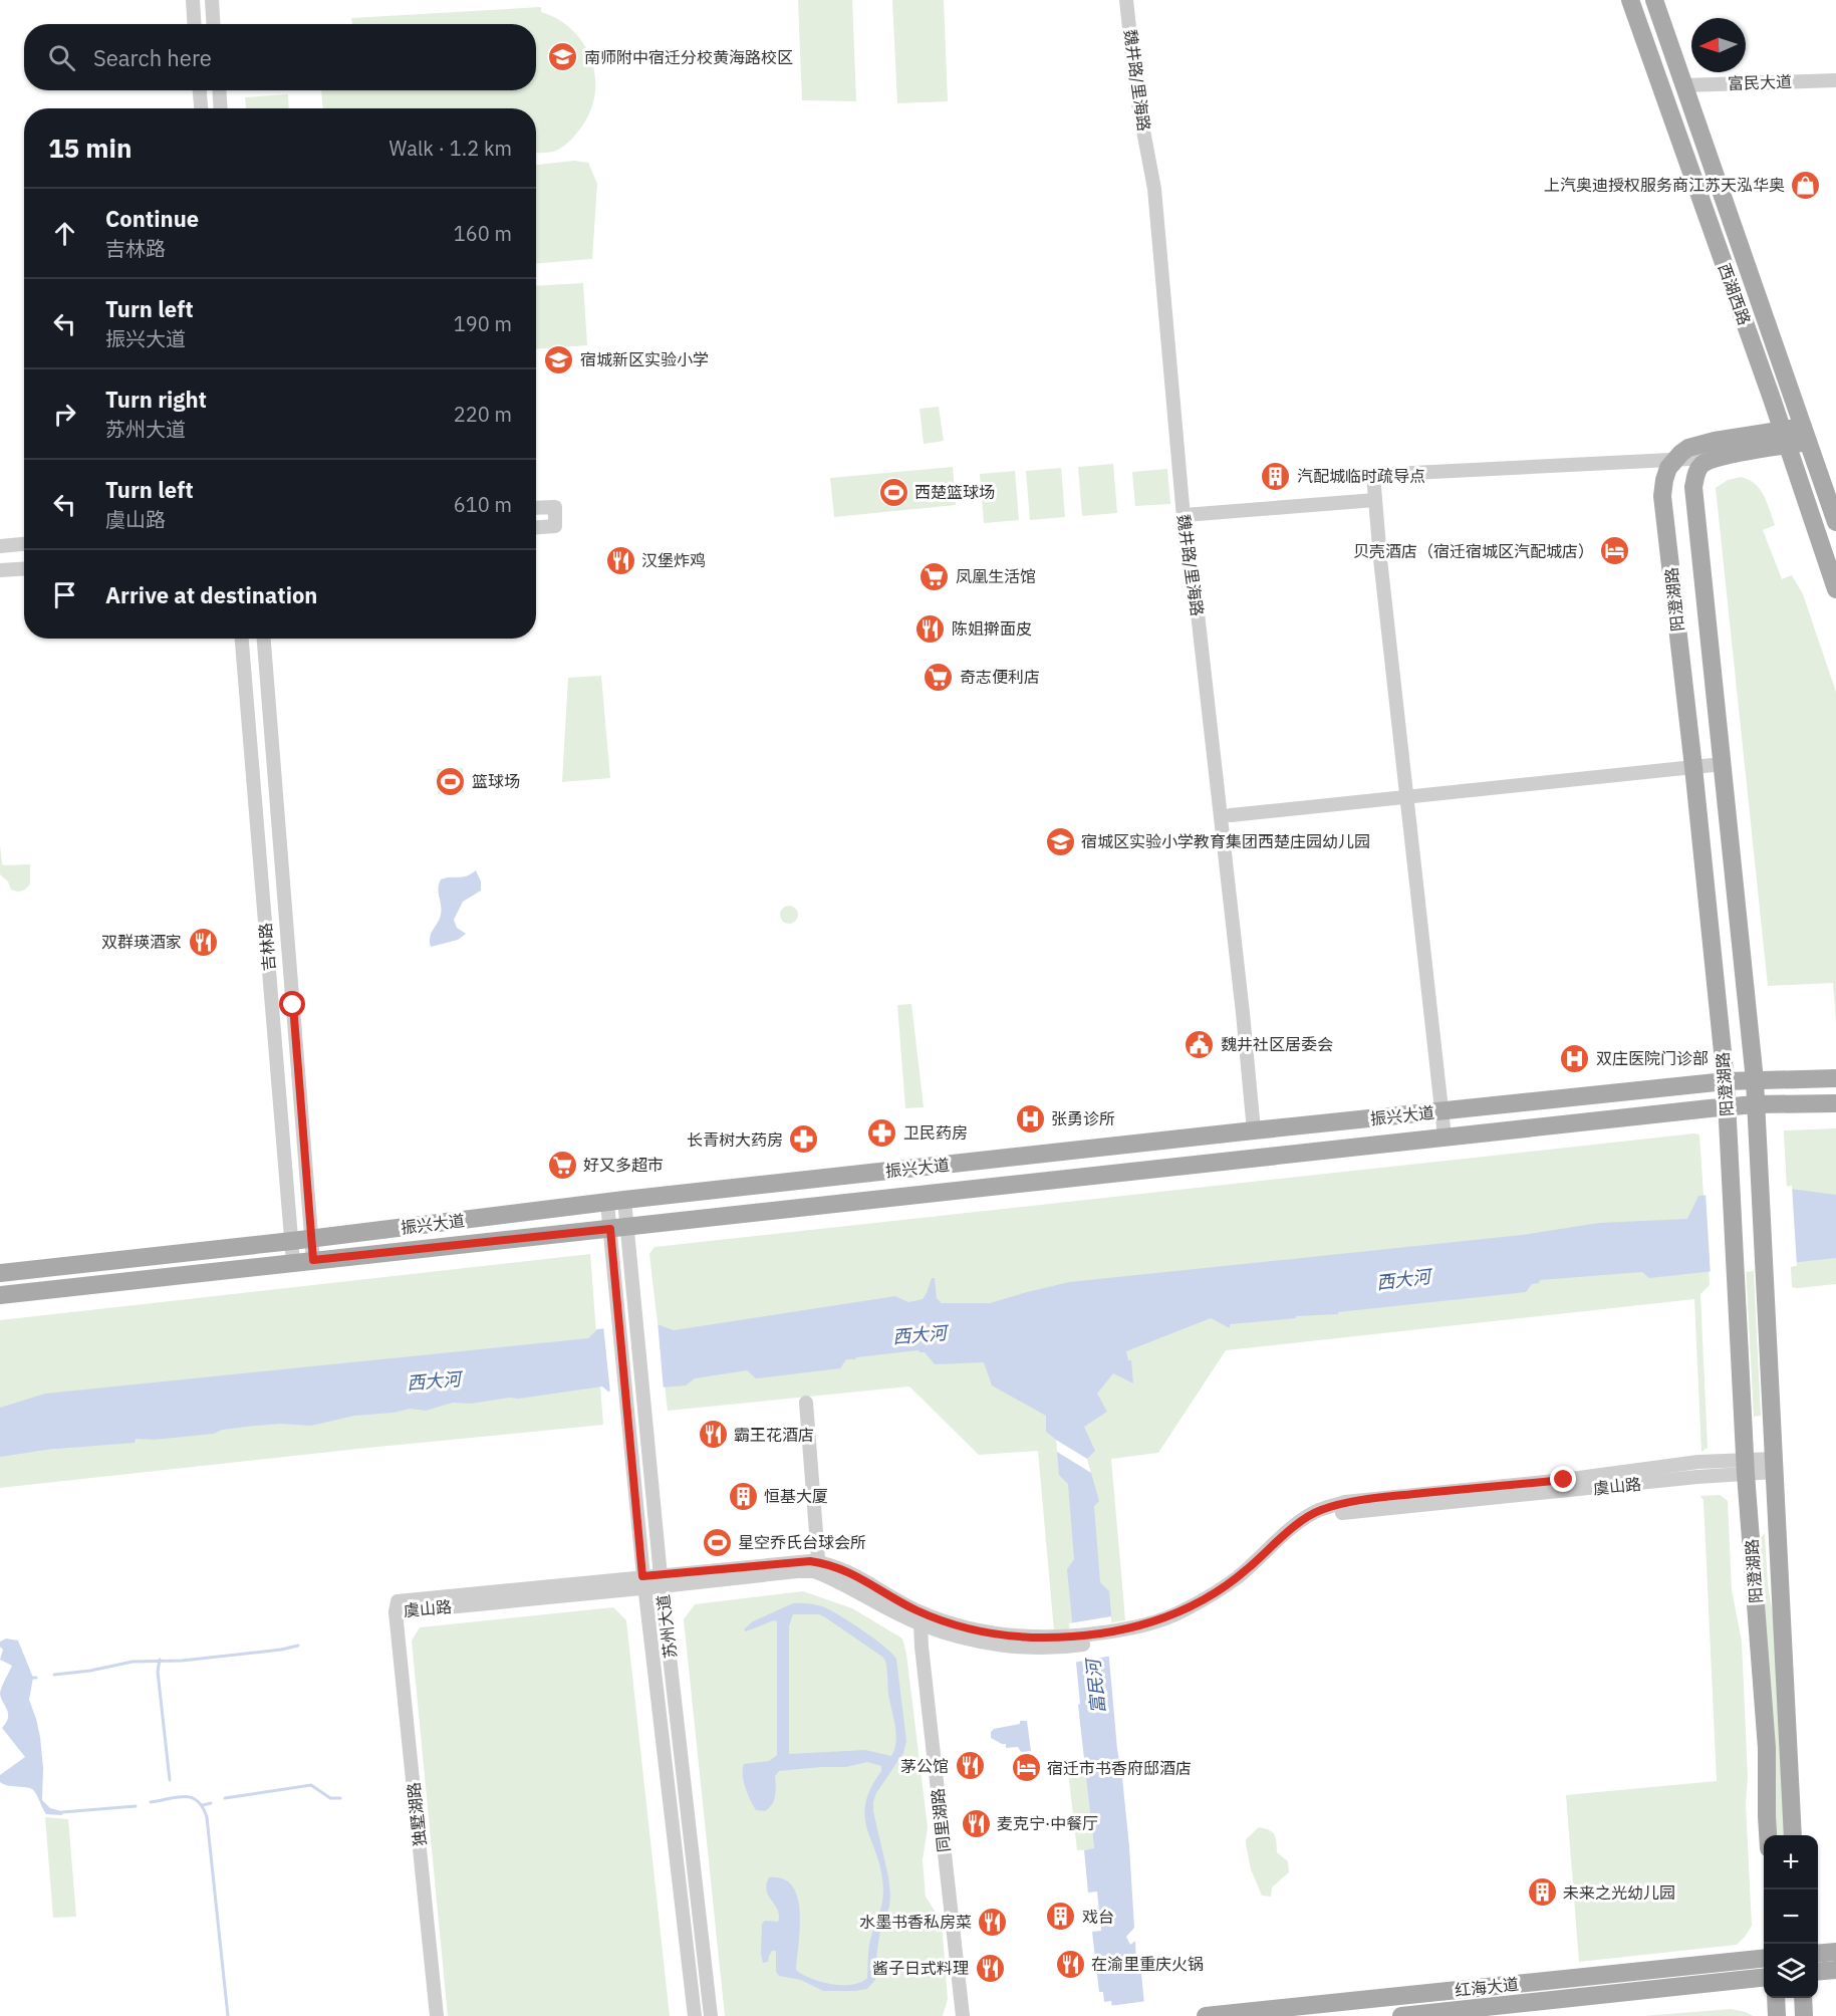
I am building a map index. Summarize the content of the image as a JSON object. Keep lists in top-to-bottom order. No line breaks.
{"streets":{"main road":["西湖西路","阳澄湖路","振兴大道","红海大道"],"street":["魏井路/里海路","富民大道","吉林路","虞山路","苏州大道","独墅湖路","同里湖路"]},"crossings":[["魏井路/里海路","振兴大道"],["富民大道","西湖西路"],["西湖西路","阳澄湖路"],["阳澄湖路","振兴大道"],["阳澄湖路","虞山路"],["吉林路","振兴大道"],["振兴大道","苏州大道"],["虞山路","苏州大道"],["虞山路","独墅湖路"],["虞山路","同里湖路"]],"water":["西大河","富民河"],"places":{"school or university":["南师附中宿迁分校黄海路校区","宿城新区实验小学","宿城区实验小学教育集团西楚庄园幼儿园"],"shop":["上汽奥迪授权服务商江苏天泓华奥"],"building":["汽配城临时疏导点","恒基大厦","未来之光幼儿园","戏台"],"sports":["西楚篮球场","篮球场","星空乔氏台球会所"],"hotel":["贝壳酒店（宿迁宿城区汽配城店）","宿迁市书香府邸酒店"],"restaurant":["汉堡炸鸡","陈姐擀面皮","双群瑛酒家","霸王花酒店","茅公馆","麦克宁·中餐厅","水墨书香私房菜","在渝里重庆火锅","酱子日式料理"],"supermarket":["凤凰生活馆","奇志便利店","好又多超市"],"public building":["魏井社区居委会"],"hospital":["双庄医院门诊部","张勇诊所"],"pharmacy":["卫民药房","长青树大药房"]},"north":"left","page":{"search":"Search here","heading":["15 min","Walk · 1.2 km"],"list":[["Continue","吉林路","160 m"],["Turn left","振兴大道","190 m"],["Turn right","苏州大道","220 m"],["Turn left","虞山路","610 m"],"Arrive at destination"],"map_buttons":["+","−"]}}
